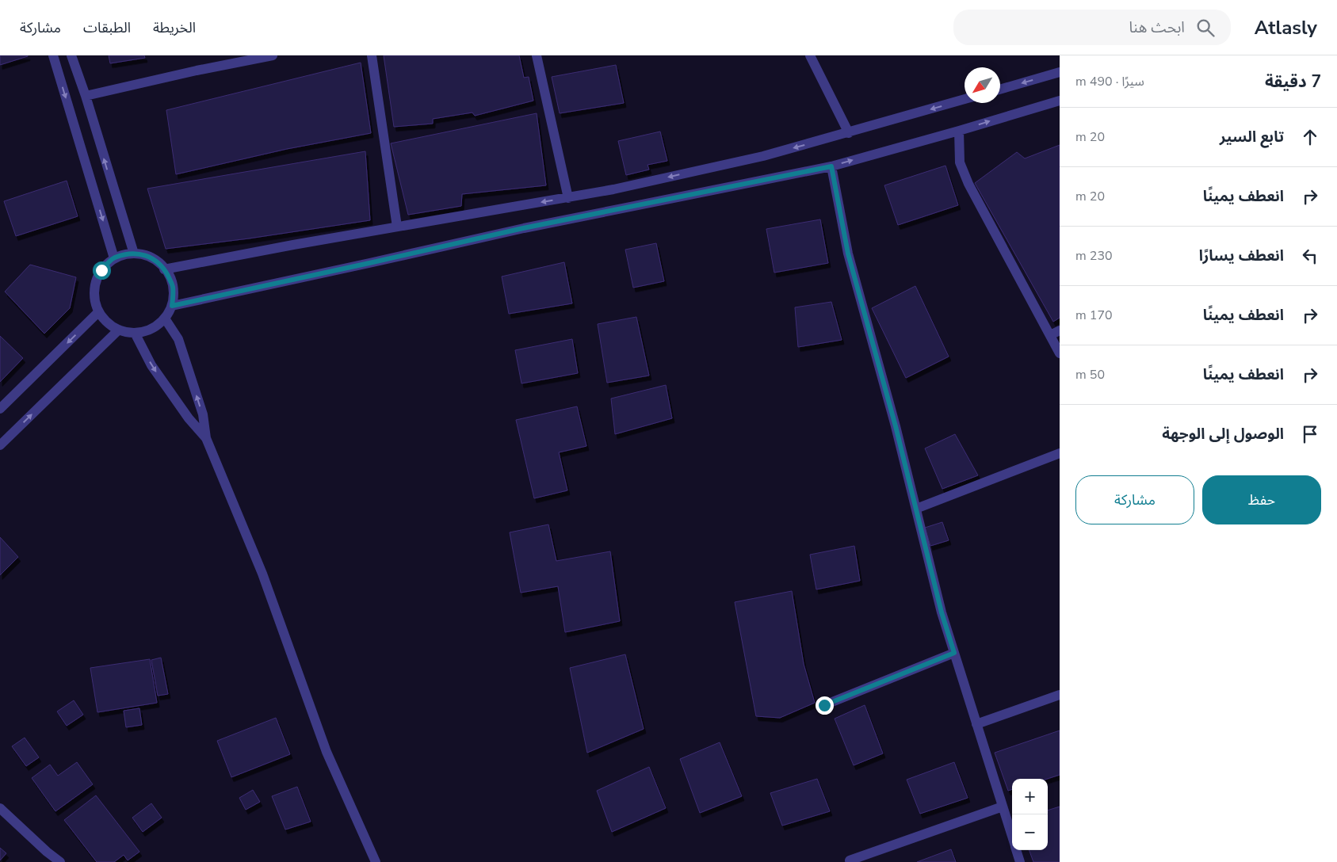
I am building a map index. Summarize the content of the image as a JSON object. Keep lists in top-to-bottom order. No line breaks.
{"north":"bottom left","page":{"header":"Atlasly","search":"ابحث هنا","nav":["الخريطة","الطبقات","مشاركة"],"heading":["7 دقيقة","سيرًا · 490 m"],"list":[["تابع السير","20 m"],["انعطف يمينًا","20 m"],["انعطف يسارًا","230 m"],["انعطف يمينًا","170 m"],["انعطف يمينًا","50 m"],"الوصول إلى الوجهة"],"buttons":["حفظ","مشاركة"],"map_buttons":["+","−"]}}
